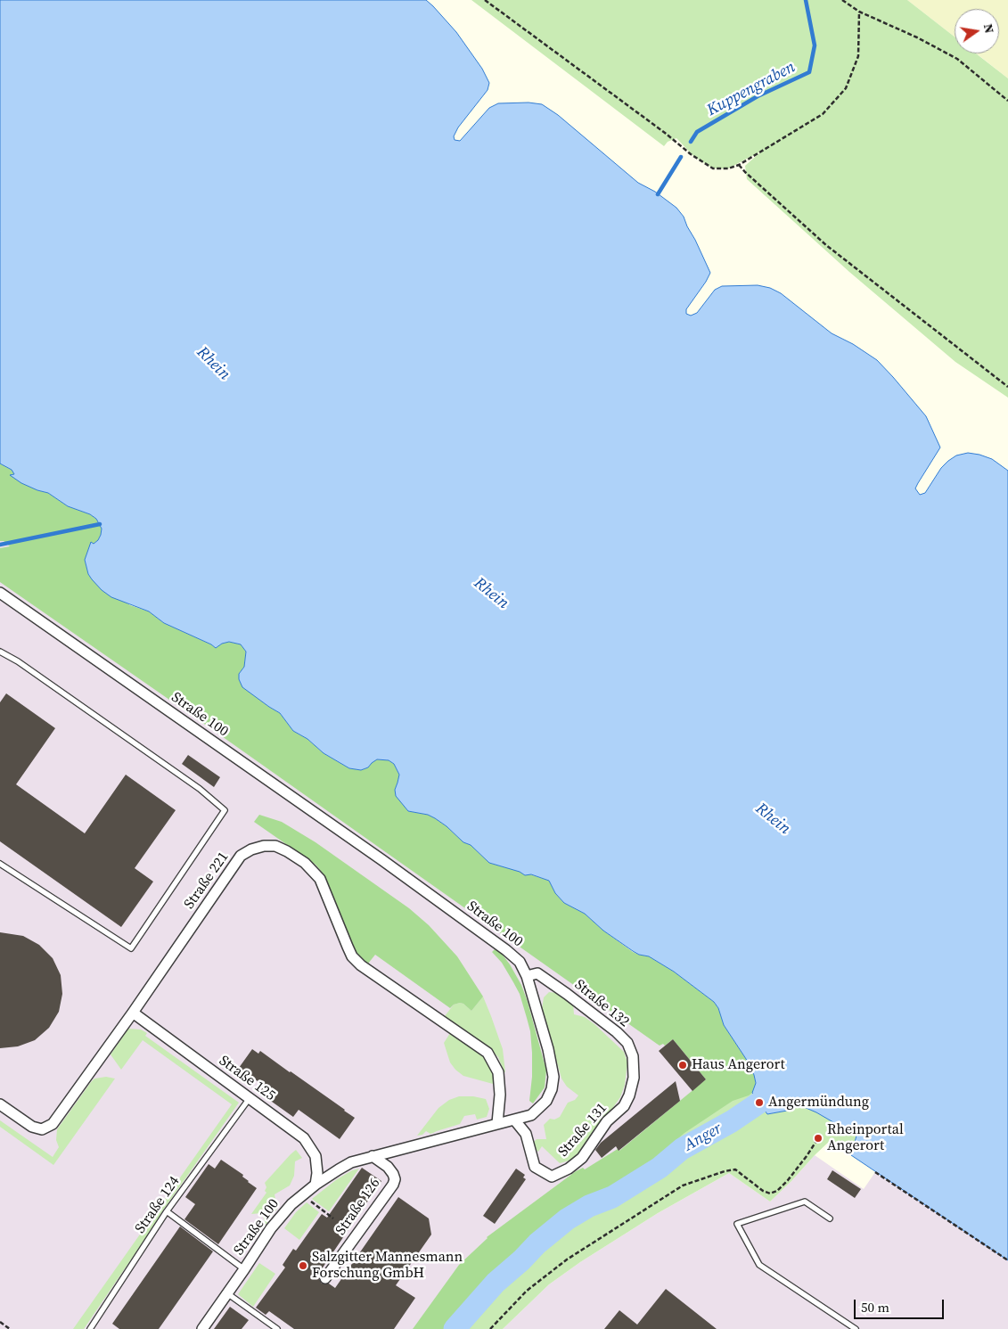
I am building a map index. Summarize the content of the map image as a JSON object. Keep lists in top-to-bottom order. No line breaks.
{"streets":{"street":["Straße 100","Straße 221","Straße 132","Straße 125","Straße 131","Straße 126"],"lane":["Straße 124"]},"crossings":[["Straße 100","Straße 221"],["Straße 100","Straße 132"],["Straße 100","Straße 125"],["Straße 100","Straße 131"],["Straße 100","Straße 126"],["Straße 221","Straße 125"],["Straße 132","Straße 131"],["Straße 125","Straße 124"]],"water":["Kuppengraben","Rhein","Anger"],"places":["Haus Angerort","Angermündung","Rheinportal Angerort","Salzgitter Mannesmann Forschung GmbH"],"scale_bar":"50 m","north":"right"}
